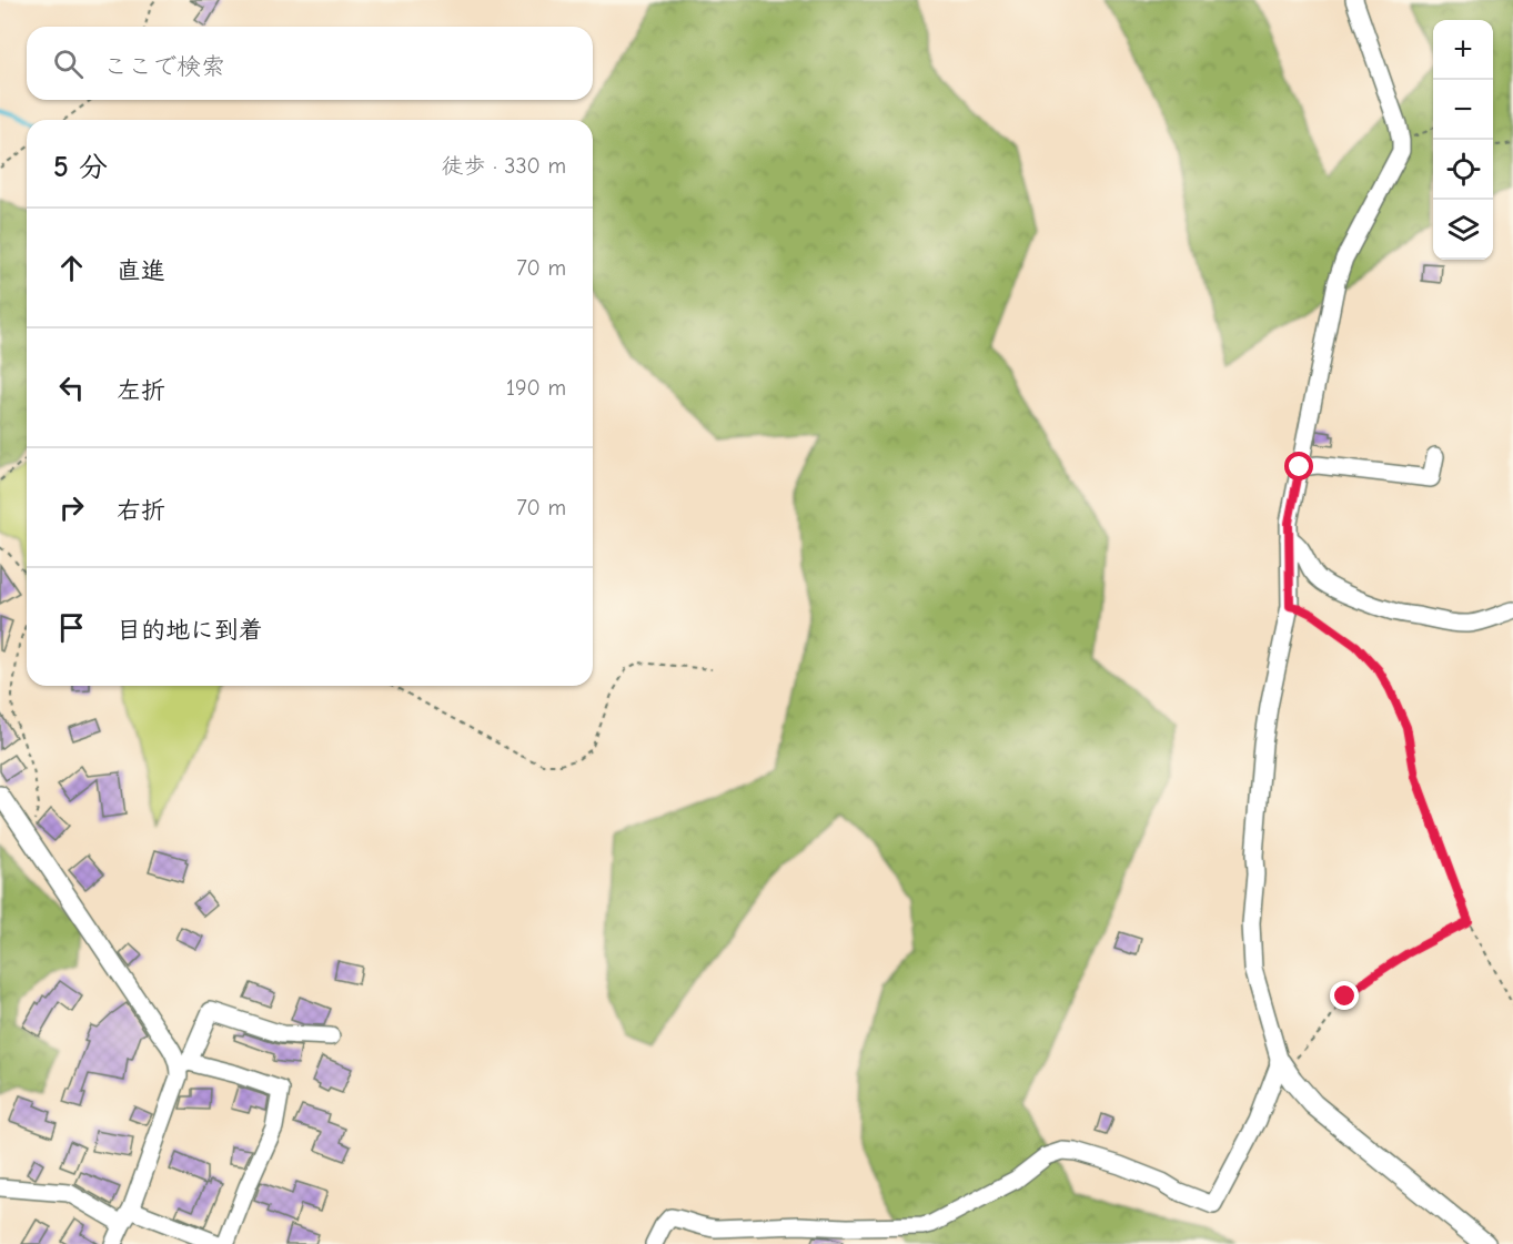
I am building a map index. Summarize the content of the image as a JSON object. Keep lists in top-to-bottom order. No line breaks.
{"page":{"map_buttons":["+","−"],"search":"ここで検索","heading":["5 分","徒歩 · 330 m"],"list":[["直進","70 m"],["左折","190 m"],["右折","70 m"],"目的地に到着"]}}
